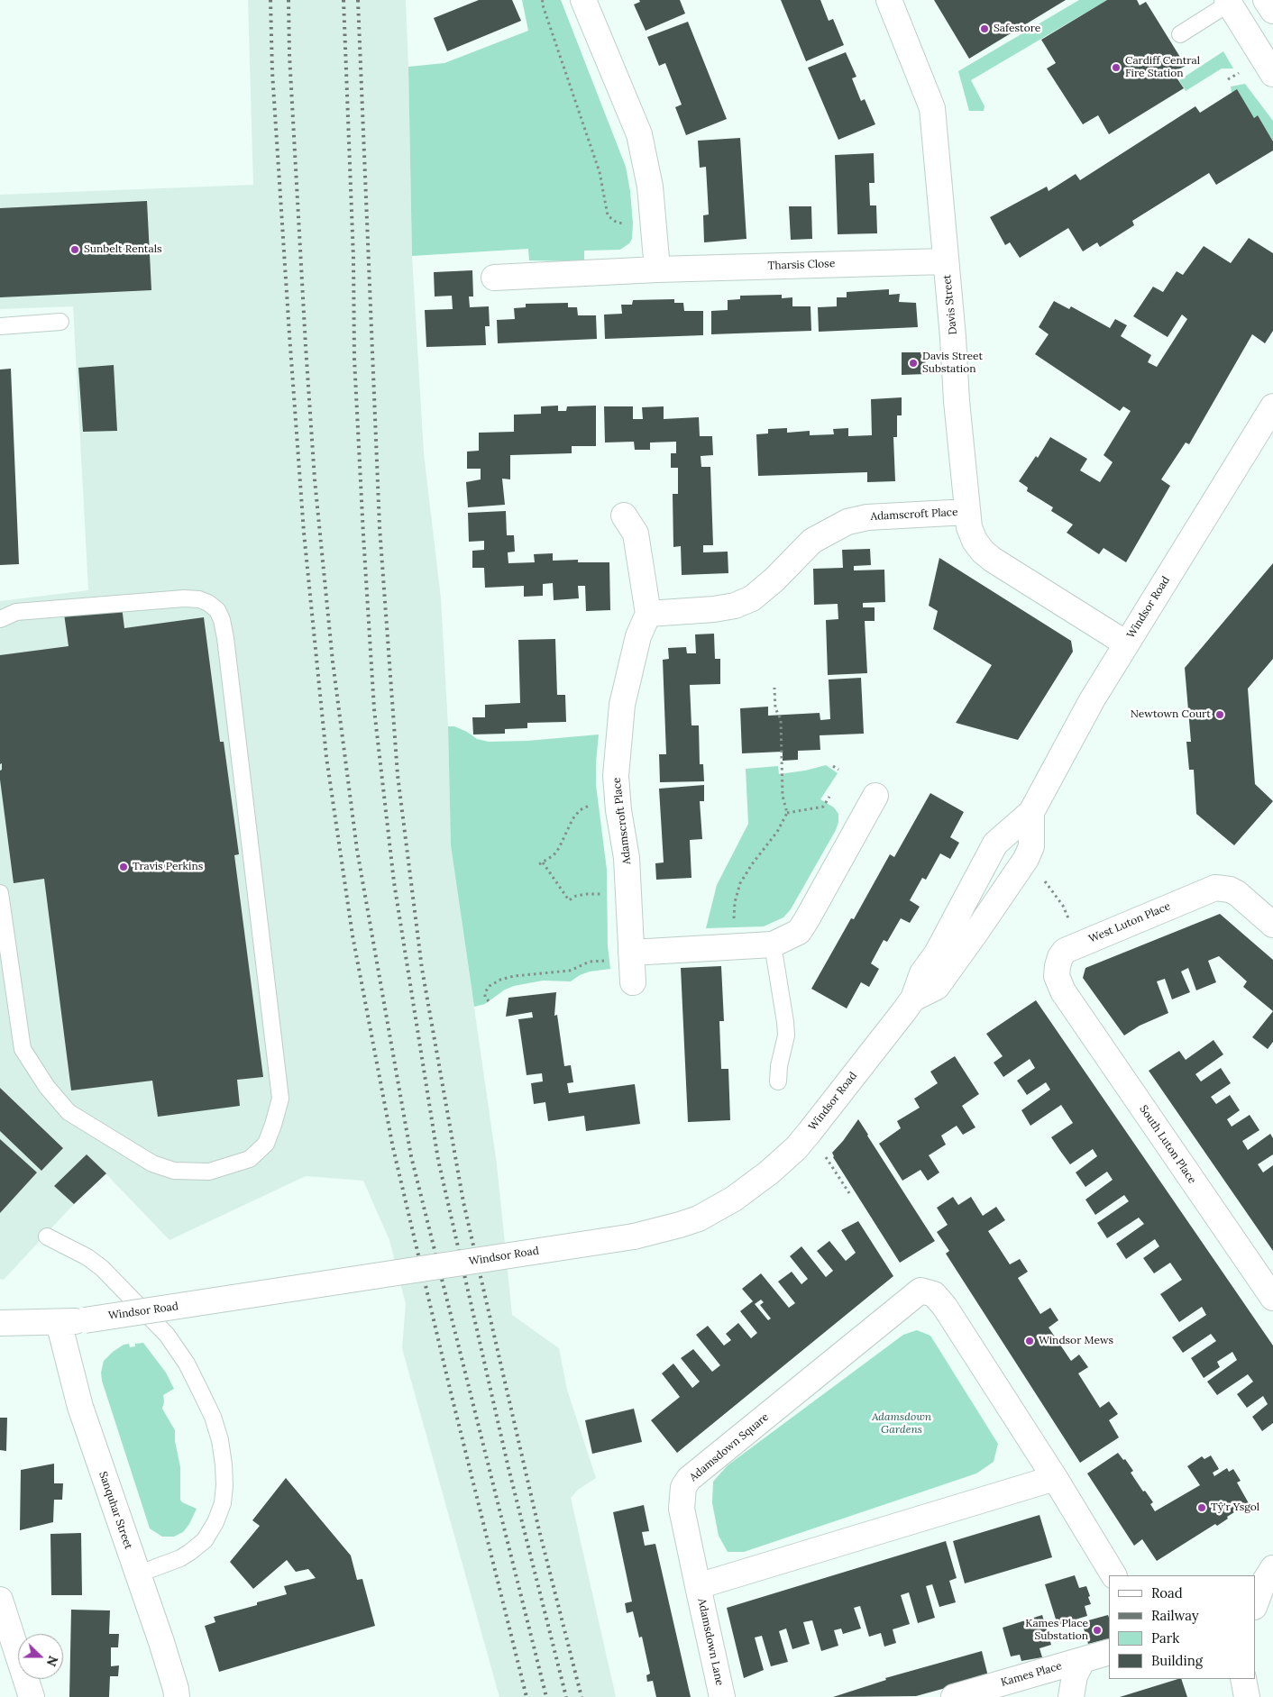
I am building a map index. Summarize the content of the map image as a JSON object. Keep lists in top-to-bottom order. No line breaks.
{"streets":{"street":["Tharsis Close","Davis Street","Adamscroft Place","Windsor Road","West Luton Place","South Luton Place","Adamsdown Square","Sanquhar Street","Adamsdown Lane","Kames Place"]},"crossings":[["Tharsis Close","Davis Street"],["Davis Street","Adamscroft Place"],["Davis Street","Windsor Road"],["Windsor Road","Sanquhar Street"],["West Luton Place","South Luton Place"],["Adamsdown Square","Adamsdown Lane"]],"parks":["Adamsdown Gardens"],"places":["Safestore","Cardiff Central Fire Station","Sunbelt Rentals","Davis Street Substation","Newtown Court","Travis Perkins","Windsor Mews","Tŷ'r Ysgol","Kames Place Substation"],"legend":["Road","Railway","Park","Building"],"north":"right"}
